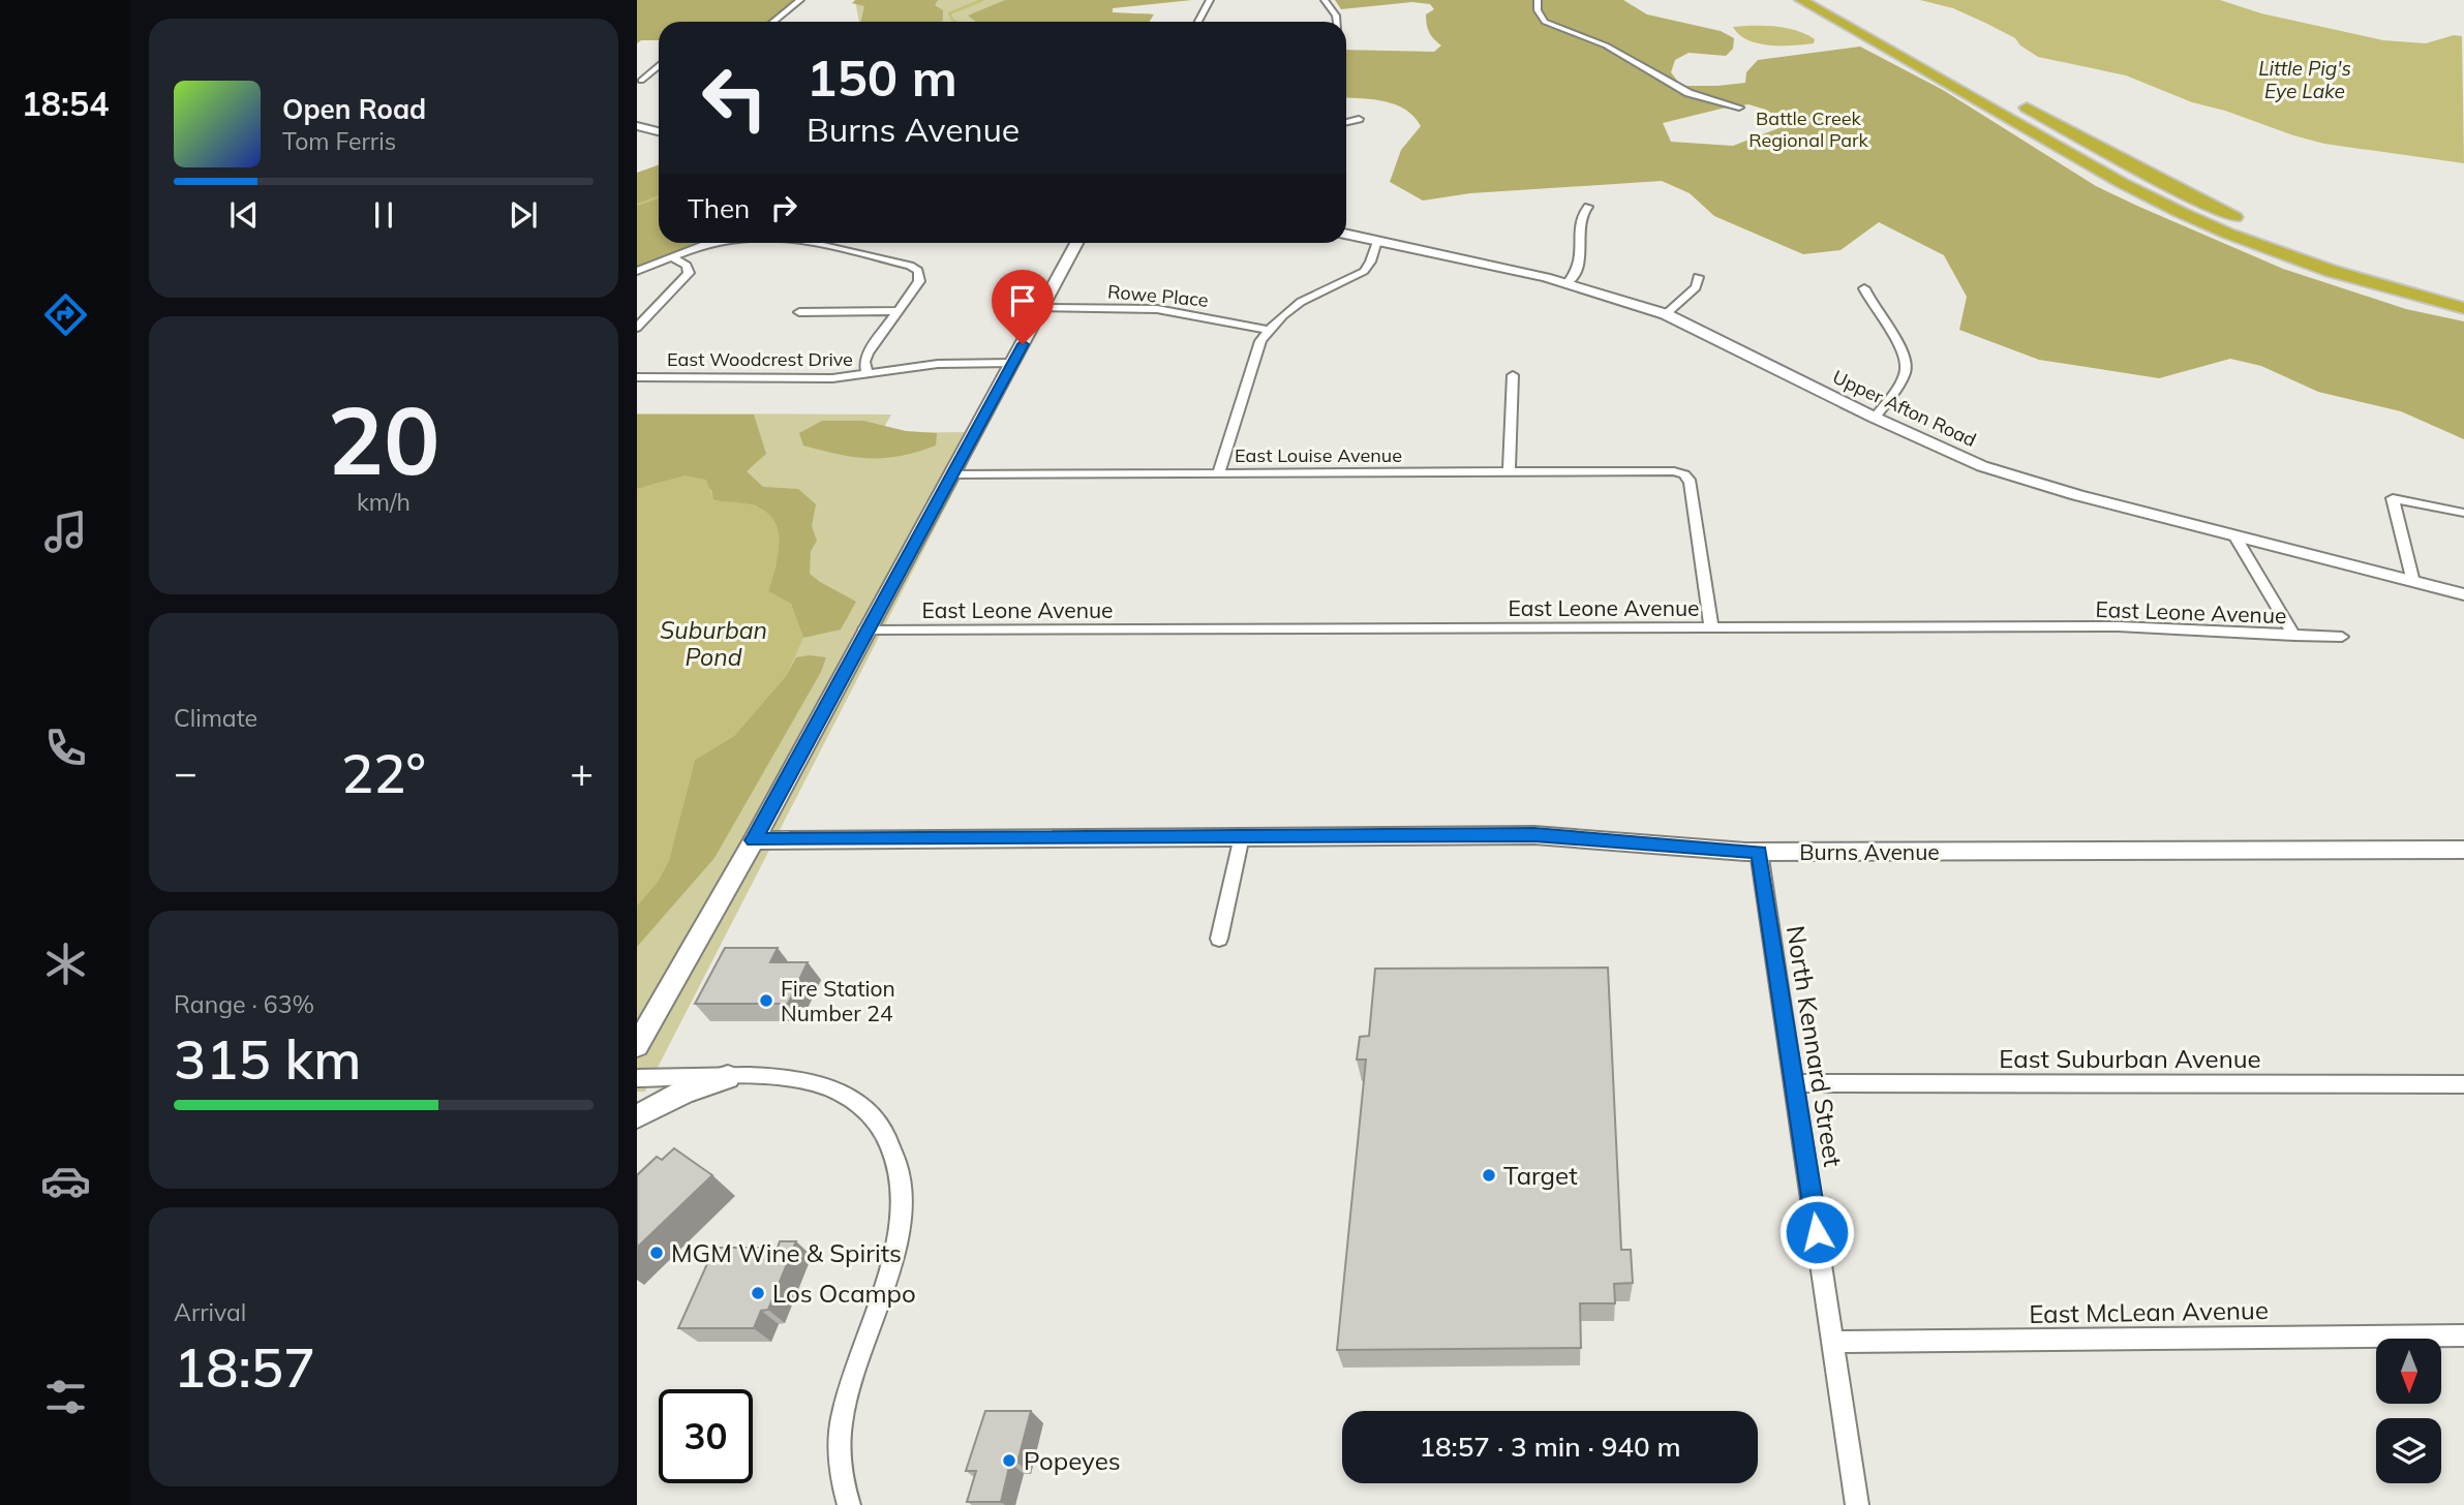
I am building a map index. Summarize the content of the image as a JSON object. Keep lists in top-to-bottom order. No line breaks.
{"streets":{"street":["Rowe Place","East Woodcrest Drive","Upper Afton Road","East Louise Avenue","East Leone Avenue","Burns Avenue","North Kennard Street","East Suburban Avenue","East McLean Avenue"]},"crossings":[["East Louise Avenue","East Leone Avenue"],["Burns Avenue","North Kennard Street"],["North Kennard Street","East Suburban Avenue"],["North Kennard Street","East McLean Avenue"]],"water":["Little Pig's Eye Lake","Suburban Pond"],"parks":["Battle Creek Regional Park"],"places":["Fire Station Number 24","Target","MGM Wine & Spirits","Los Ocampo","Popeyes"],"north":"bottom","page":{"tabs":"18:54","turn":["150 m","Burns Avenue"],"song":["Open Road","Tom Ferris"],"then":"Then","tile":[["20","km/h"],"Climate",["Range · 63%","315 km"],["Arrival","18:57"]],"heat":["−","22°","+"],"limit":"30","trip":"18:57 · 3 min · 940 m"}}
